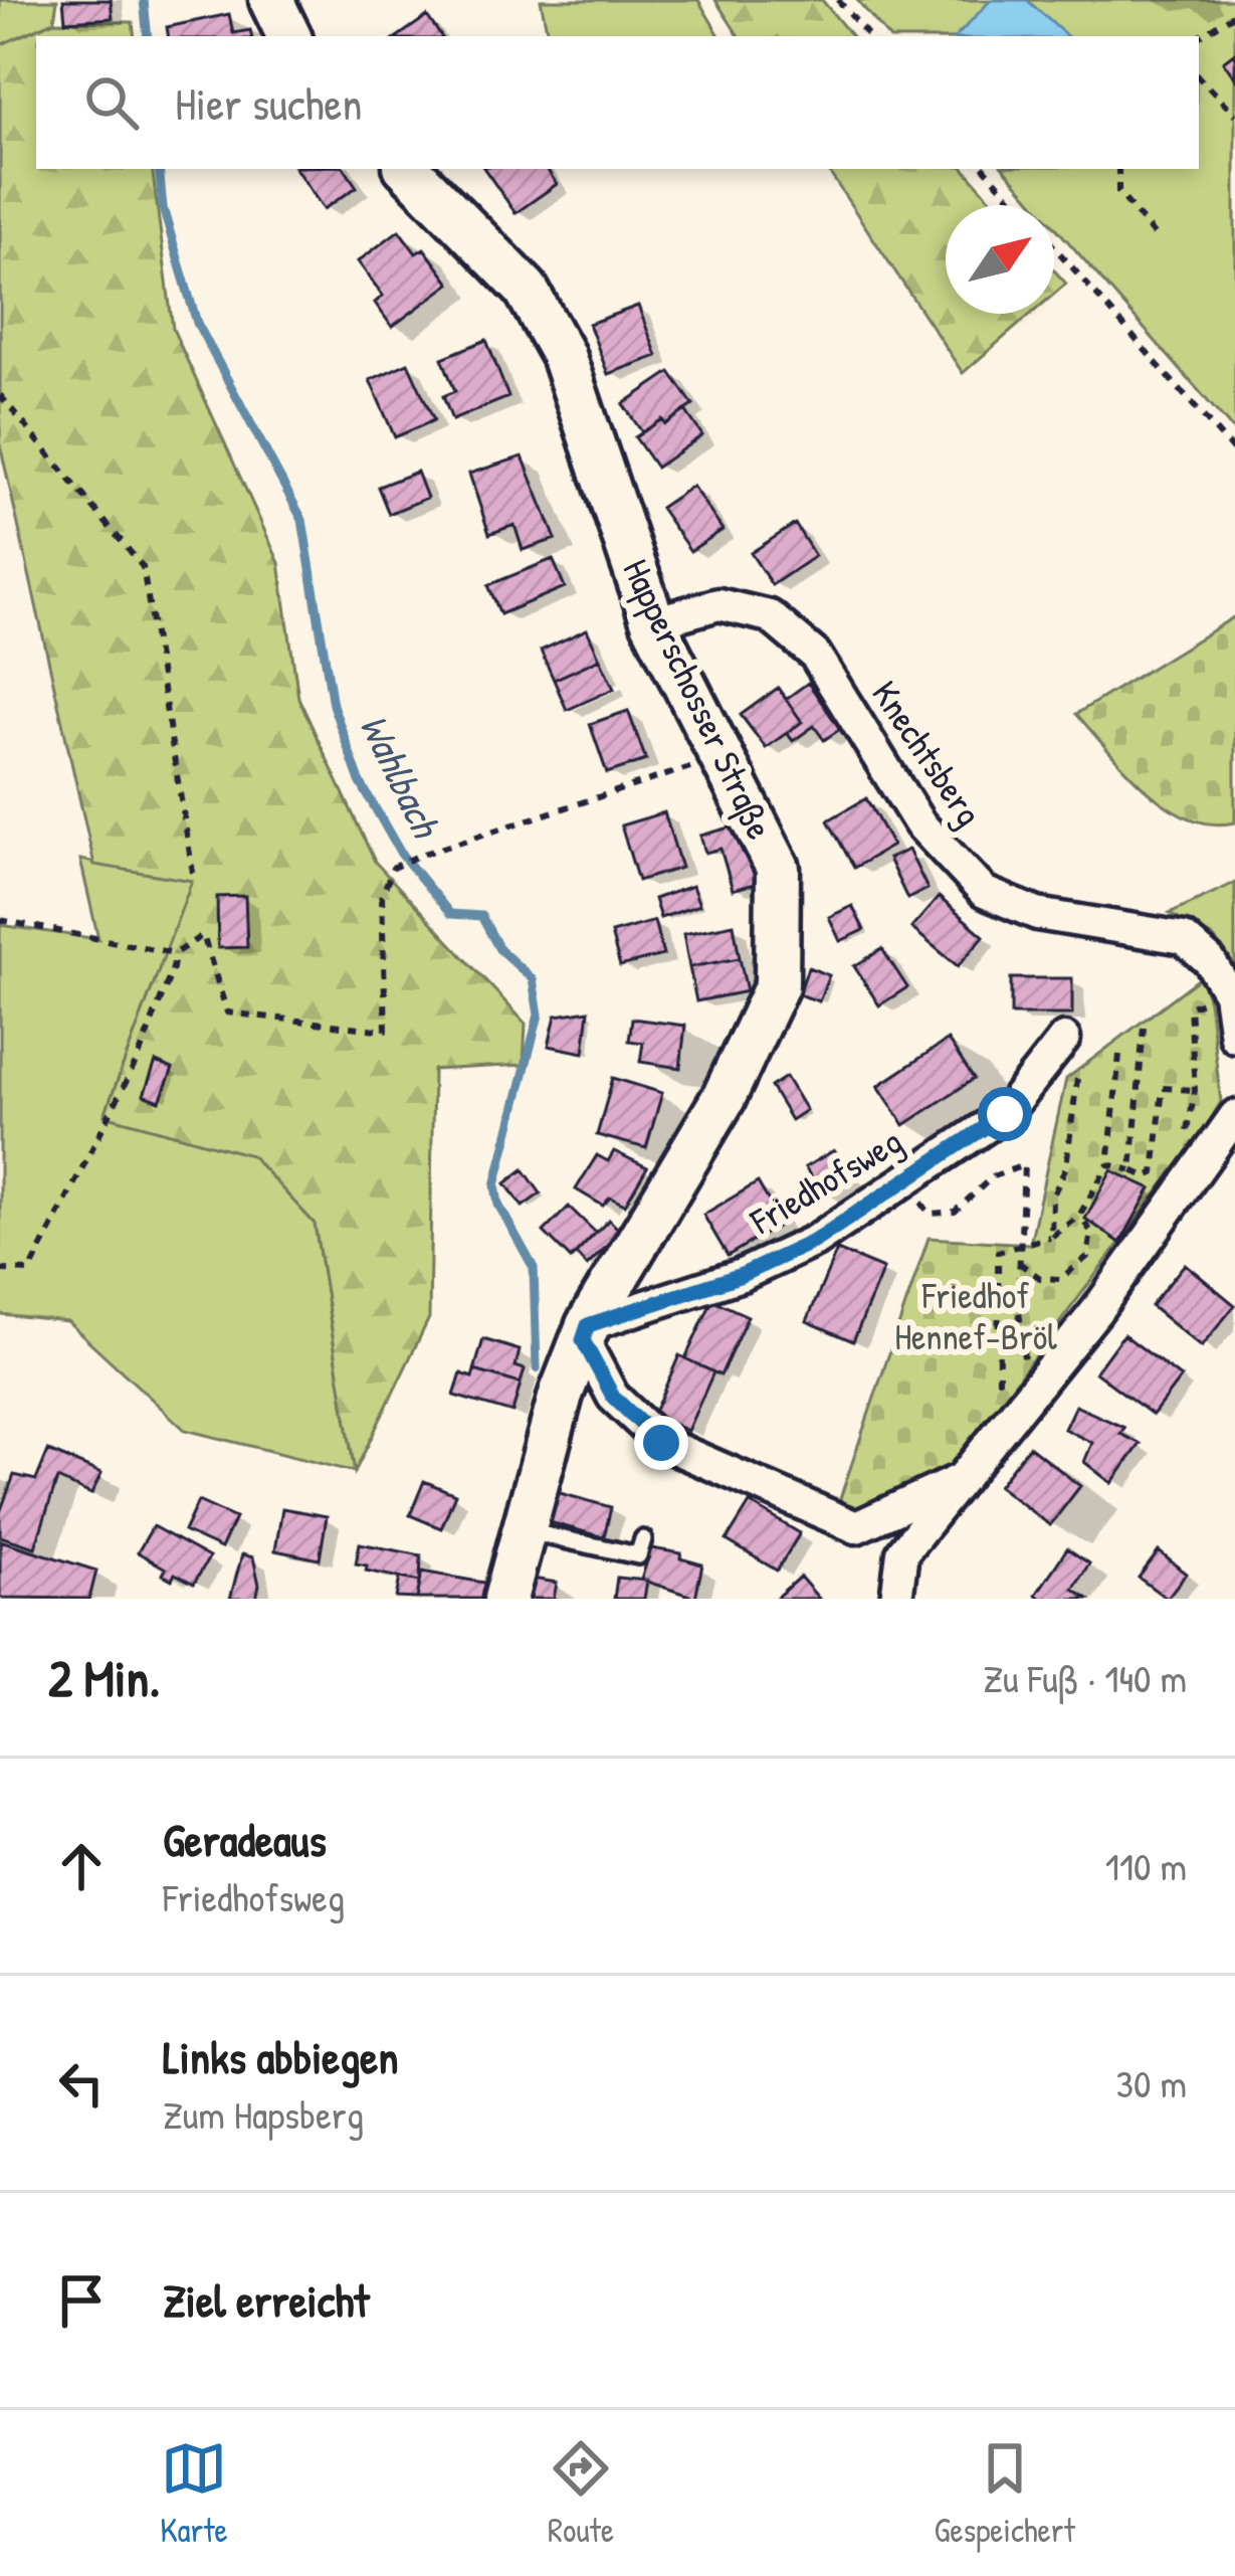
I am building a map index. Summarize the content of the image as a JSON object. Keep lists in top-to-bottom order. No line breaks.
{"streets":{"street":["Happerschosser Straße","Knechtsberg","Friedhofsweg"]},"crossings":[["Happerschosser Straße","Knechtsberg"],["Happerschosser Straße","Friedhofsweg"]],"water":["Wahlbach"],"parks":["Friedhof Hennef-Bröl"],"north":"top right","page":{"search":"Hier suchen","heading":["2 Min.","Zu Fuß · 140 m"],"list":[["Geradeaus","Friedhofsweg","110 m"],["Links abbiegen","Zum Hapsberg","30 m"],"Ziel erreicht"],"nav":["Karte","Route","Gespeichert"]}}
